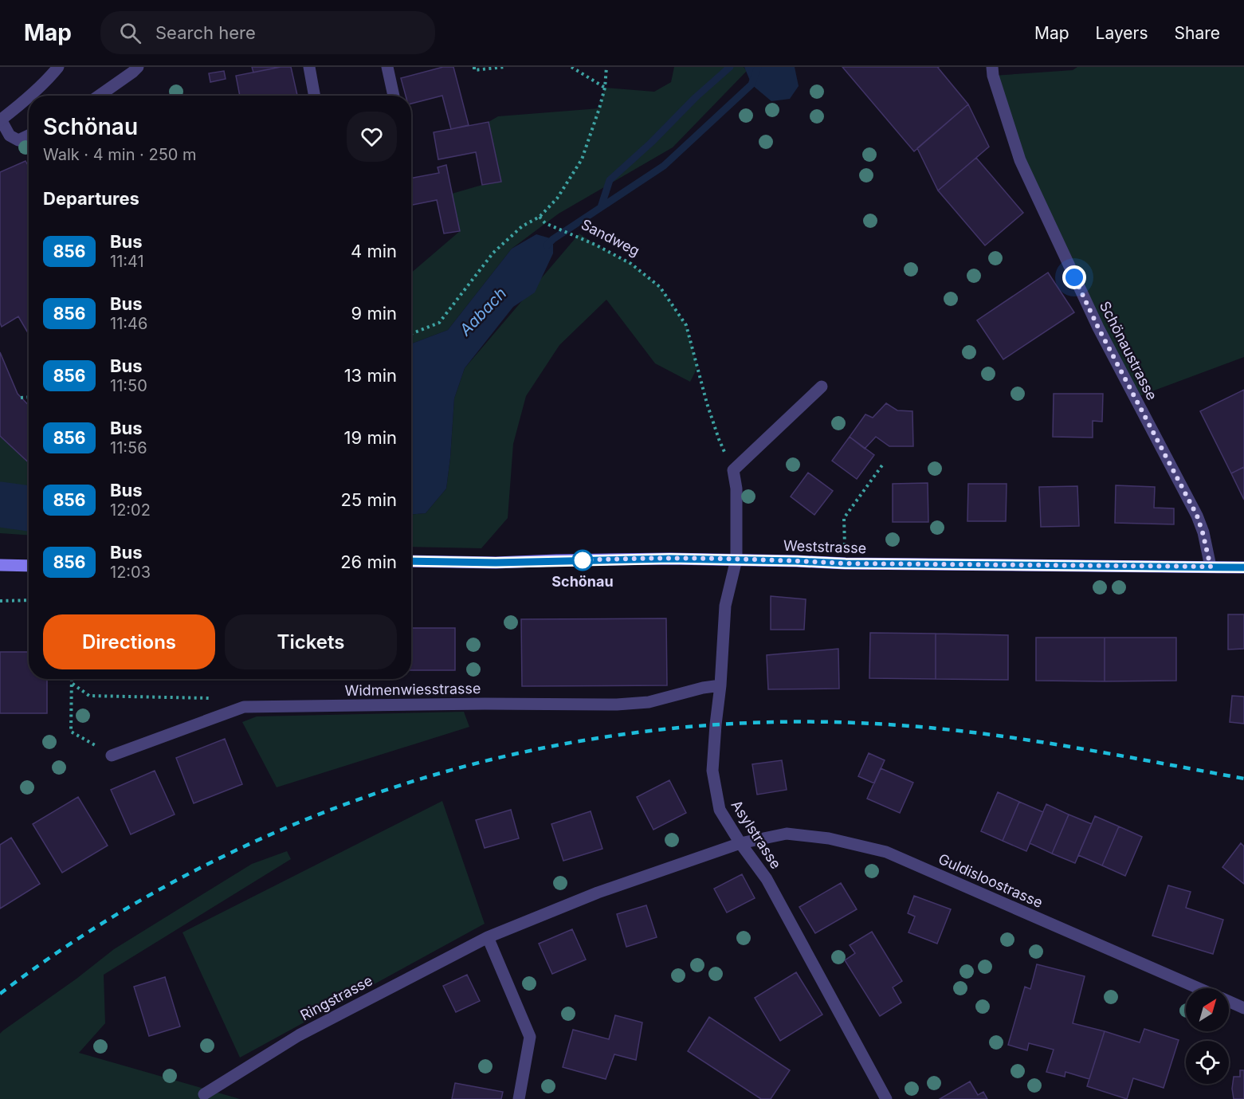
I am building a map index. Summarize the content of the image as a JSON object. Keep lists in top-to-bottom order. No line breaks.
{"streets":{"main road":["Weststrasse"],"street":["Schönaustrasse","Widmenwiesstrasse","Asylstrasse","Guldisloostrasse","Ringstrasse"],"path":["Sandweg"]},"crossings":[["Schönaustrasse","Weststrasse"],["Weststrasse","Asylstrasse"],["Widmenwiesstrasse","Asylstrasse"],["Asylstrasse","Guldisloostrasse"],["Asylstrasse","Ringstrasse"],["Guldisloostrasse","Ringstrasse"]],"water":["Aabach"],"places":["Schönau"],"lines":["bus line 856"],"north":"top right","page":{"header":"Map","search":"Search here","nav":["Map","Layers","Share"],"heading":[["Schönau","Walk · 4 min · 250 m"],"Departures"],"list":[{"mark":"856","name":"Bus","note":"11:41","value":"4 min"},{"mark":"856","name":"Bus","note":"11:46","value":"9 min"},{"mark":"856","name":"Bus","note":"11:50","value":"13 min"},{"mark":"856","name":"Bus","note":"11:56","value":"19 min"},{"mark":"856","name":"Bus","note":"12:02","value":"25 min"},{"mark":"856","name":"Bus","note":"12:03","value":"26 min"}],"buttons":["Directions","Tickets"]}}
